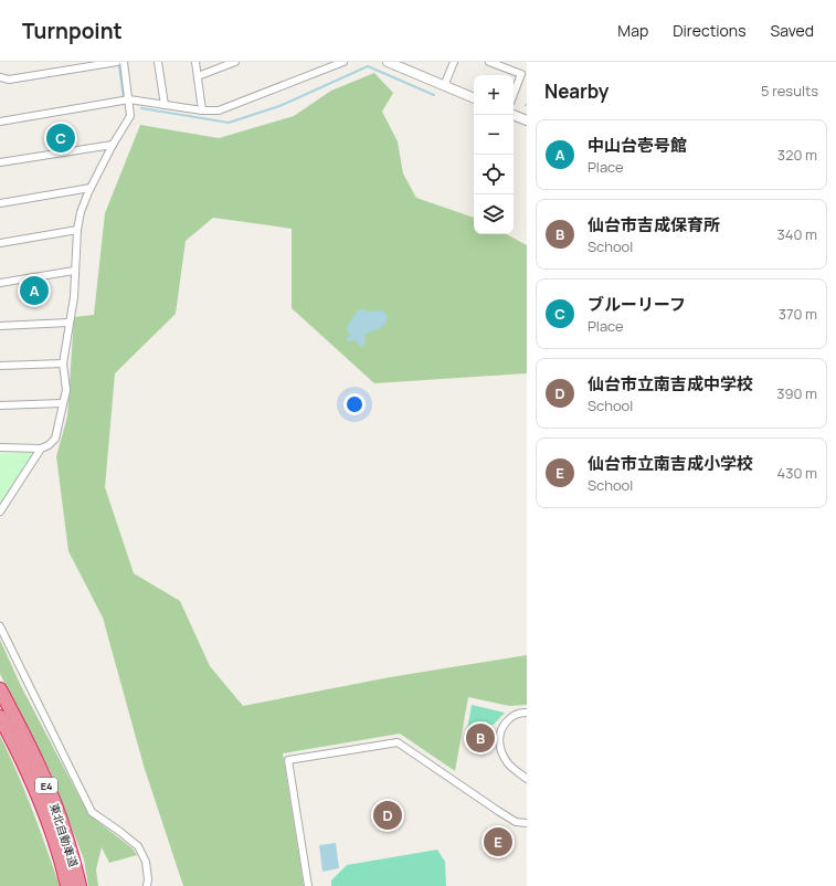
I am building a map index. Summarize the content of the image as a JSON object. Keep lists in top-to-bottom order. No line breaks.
{"streets":{"highway":["E4","東北自動車道"]},"page":{"header":"Turnpoint","nav":["Map","Directions","Saved"],"heading":["Nearby","5 results"],"map_buttons":["+","−"],"list":[{"mark":"A","name":"中山台壱号館","note":"Place","value":"320 m"},{"mark":"B","name":"仙台市吉成保育所","note":"School","value":"340 m"},{"mark":"C","name":"ブルーリーフ","note":"Place","value":"370 m"},{"mark":"D","name":"仙台市立南吉成中学校","note":"School","value":"390 m"},{"mark":"E","name":"仙台市立南吉成小学校","note":"School","value":"430 m"}],"pins":["C","A","B","D","E"]}}
